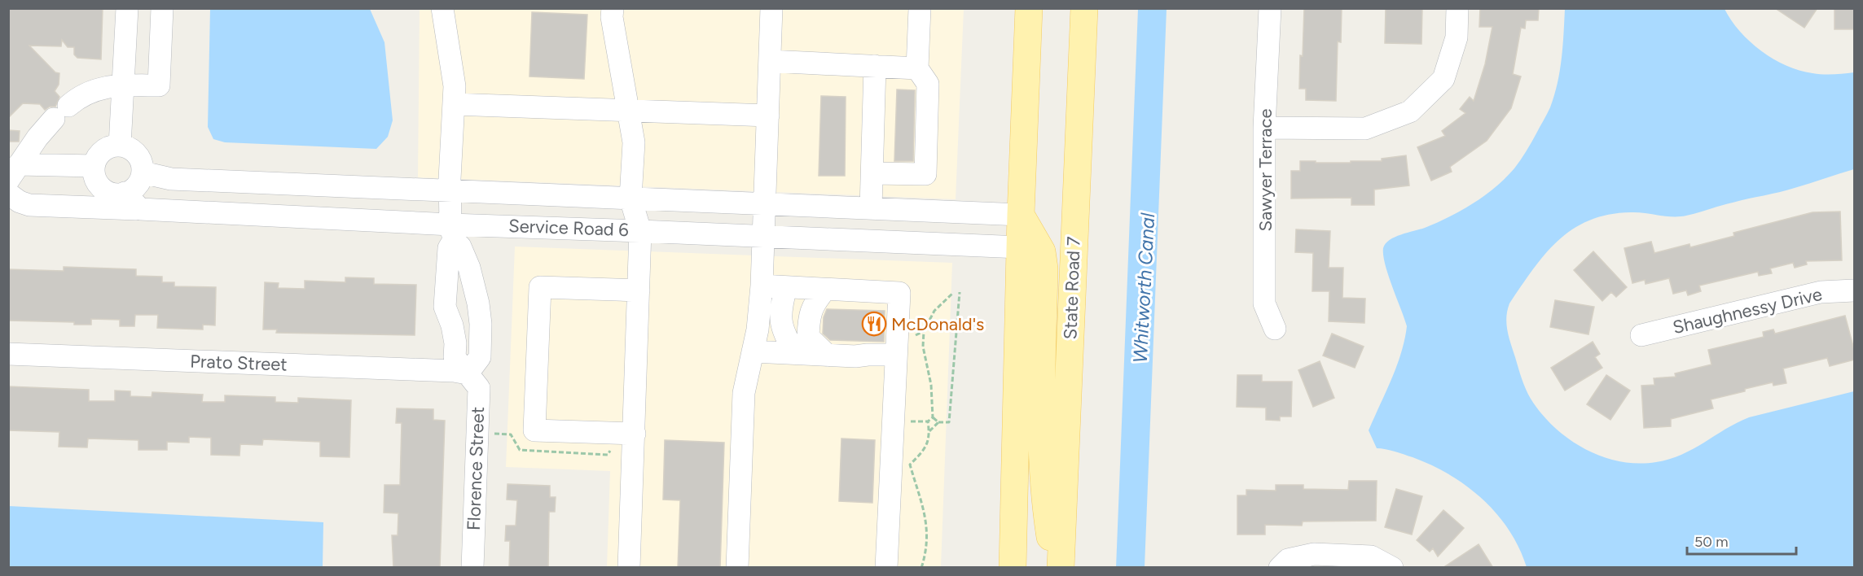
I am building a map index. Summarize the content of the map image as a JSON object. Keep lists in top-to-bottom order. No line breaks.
{"streets":{"main road":["State Road 7"],"street":["Sawyer Terrace","Service Road 6","Shaughnessy Drive","Prato Street","Florence Street"]},"crossings":[["Service Road 6","Florence Street"],["Prato Street","Florence Street"]],"water":["Whitworth Canal"],"places":{"restaurant":["McDonald's"]},"scale_bar":"50 m"}
